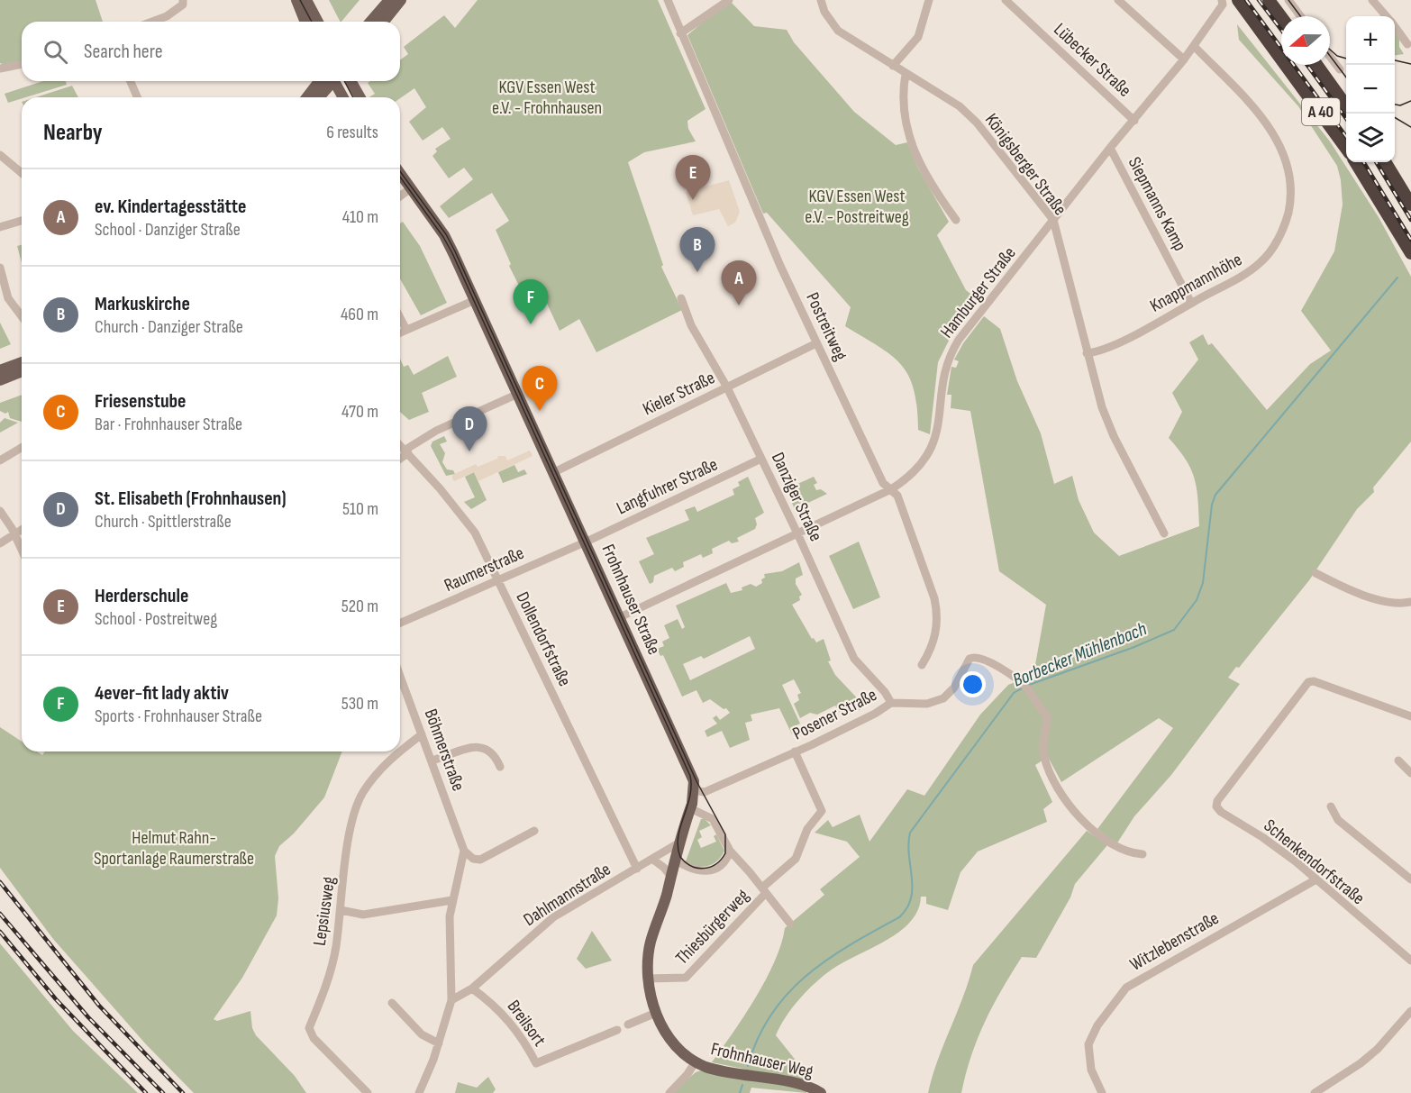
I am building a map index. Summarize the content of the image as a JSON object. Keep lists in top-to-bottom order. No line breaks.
{"streets":{"highway":["A 40"],"main road":["Frohnhauser Straße","Frohnhauser Weg"],"street":["Lübecker Straße","Königsberger Straße","Siepmanns Kamp","Knappmannhöhe","Hamburger Straße","Postreitweg","Kieler Straße","Langfuhrer Straße","Danziger Straße","Raumerstraße","Dollendorfstraße","Posener Straße","Böhmerstraße","Schenkendorfstraße","Dahlmannstraße","Lepsiusweg","Thiesbürgerweg","Witzlebenstraße","Breilsort"]},"crossings":[["Lübecker Straße","Hamburger Straße"],["Königsberger Straße","Knappmannhöhe"],["Königsberger Straße","Hamburger Straße"],["Siepmanns Kamp","Knappmannhöhe"],["Siepmanns Kamp","Hamburger Straße"],["Knappmannhöhe","Hamburger Straße"],["Hamburger Straße","Postreitweg"],["Hamburger Straße","Danziger Straße"],["Hamburger Straße","Frohnhauser Straße"],["Postreitweg","Kieler Straße"],["Kieler Straße","Danziger Straße"],["Kieler Straße","Frohnhauser Straße"],["Langfuhrer Straße","Danziger Straße"],["Langfuhrer Straße","Raumerstraße"],["Langfuhrer Straße","Frohnhauser Straße"],["Danziger Straße","Posener Straße"],["Raumerstraße","Frohnhauser Straße"],["Raumerstraße","Dollendorfstraße"],["Frohnhauser Straße","Posener Straße"],["Frohnhauser Straße","Dahlmannstraße"],["Frohnhauser Straße","Thiesbürgerweg"],["Frohnhauser Straße","Frohnhauser Weg"],["Dollendorfstraße","Dahlmannstraße"],["Posener Straße","Thiesbürgerweg"],["Böhmerstraße","Lepsiusweg"],["Schenkendorfstraße","Witzlebenstraße"],["Dahlmannstraße","Breilsort"]],"water":["Borbecker Mühlenbach"],"parks":["KGV Essen West e.V. - Frohnhausen","KGV Essen West e.V. - Postreitweg","Helmut Rahn- Sportanlage Raumerstraße"],"north":"left","page":{"map_buttons":["+","−"],"search":"Search here","heading":["Nearby","6 results"],"pins":["E","B","A","F","C","D"],"list":[{"mark":"A","name":"ev. Kindertagesstätte","note":"School · Danziger Straße","value":"410 m"},{"mark":"B","name":"Markuskirche","note":"Church · Danziger Straße","value":"460 m"},{"mark":"C","name":"Friesenstube","note":"Bar · Frohnhauser Straße","value":"470 m"},{"mark":"D","name":"St. Elisabeth (Frohnhausen)","note":"Church · Spittlerstraße","value":"510 m"},{"mark":"E","name":"Herderschule","note":"School · Postreitweg","value":"520 m"},{"mark":"F","name":"4ever-fit lady aktiv","note":"Sports · Frohnhauser Straße","value":"530 m"}]}}
